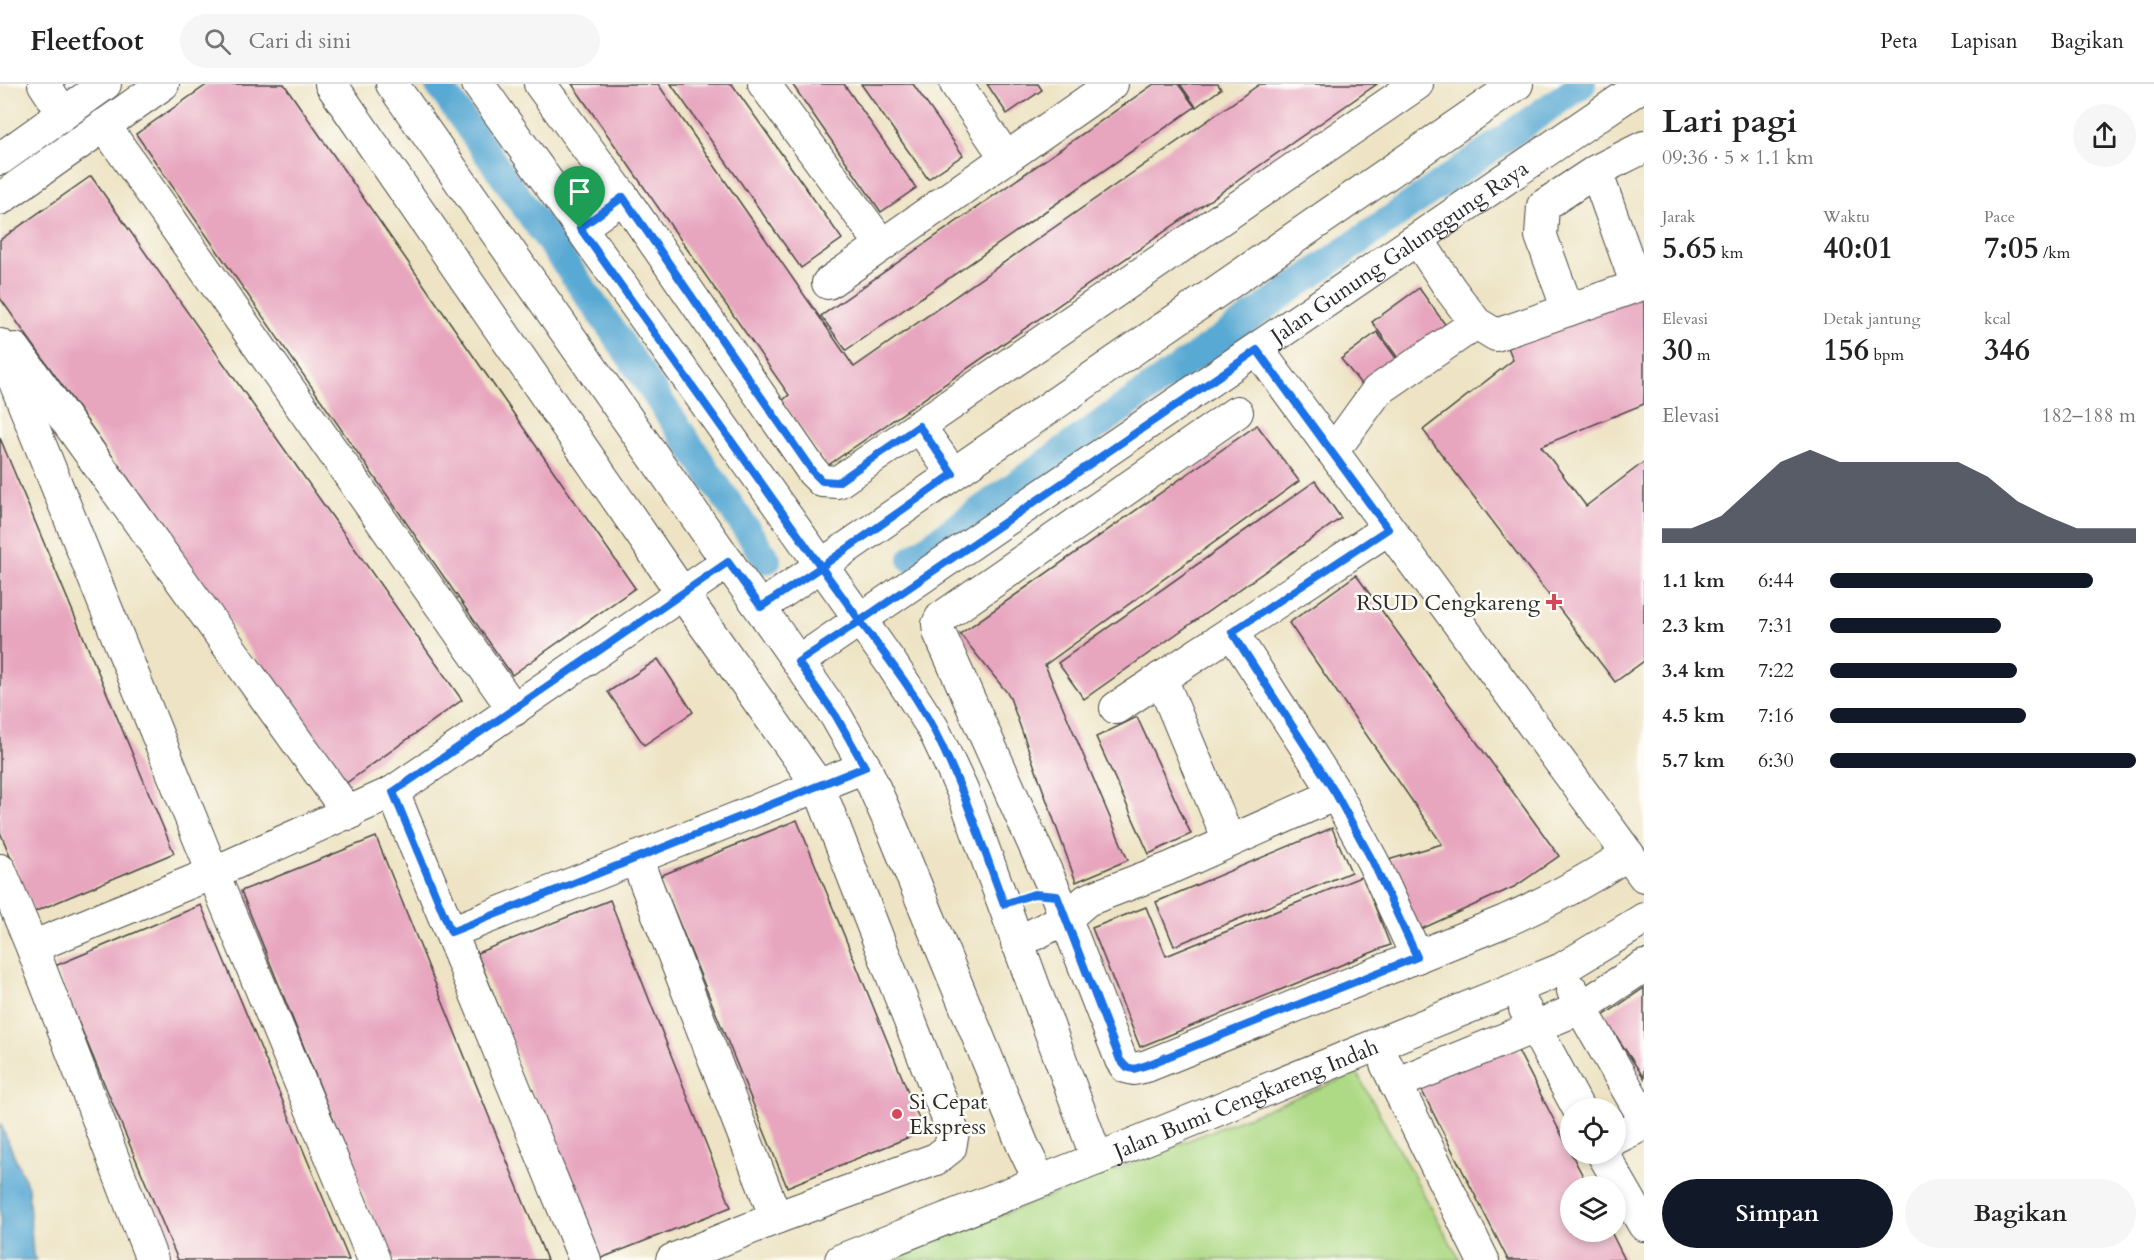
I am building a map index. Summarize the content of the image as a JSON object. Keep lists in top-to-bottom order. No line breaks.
{"streets":{"street":["Jalan Gunung Galunggung Raya","Jalan Bumi Cengkareng Indah"]},"places":{"health":["RSUD Cengkareng"],"other":["Si Cepat Ekspress"]},"page":{"header":"Fleetfoot","search":"Cari di sini","nav":["Peta","Lapisan","Bagikan"],"heading":["Lari pagi","09:36 · 5 × 1.1 km"],"stats":[["Jarak","5.65 km"],["Waktu","40:01"],["Pace","7:05 /km"],["Elevasi","30 m"],["Detak jantung","156 bpm"],["kcal","346"]],"chart":["Elevasi","182–188 m"],"list":[{"name":"1.1 km","note":"6:44"},{"name":"2.3 km","note":"7:31"},{"name":"3.4 km","note":"7:22"},{"name":"4.5 km","note":"7:16"},{"name":"5.7 km","note":"6:30"}],"buttons":["Simpan","Bagikan"]}}
